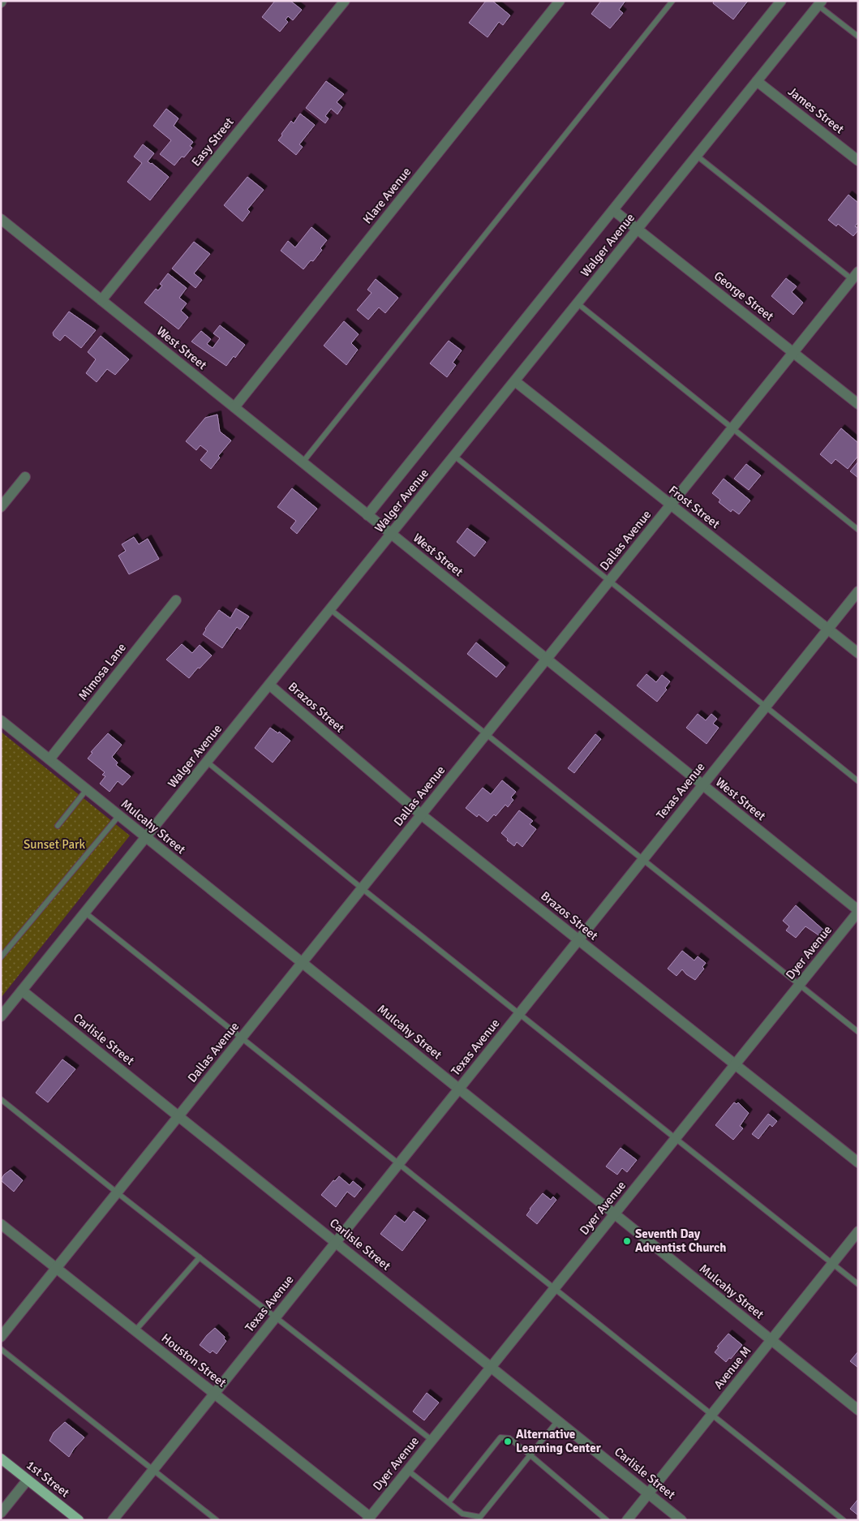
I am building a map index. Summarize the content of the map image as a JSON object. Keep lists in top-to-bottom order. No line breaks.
{"streets":{"main road":["1st Street"],"street":["James Street","Easy Street","Klare Avenue","Walger Avenue","George Street","West Street","Frost Street","Dallas Avenue","Mimosa Lane","Brazos Street","Texas Avenue","Mulcahy Street","Dyer Avenue","Carlisle Street","Houston Street","Avenue M"]},"crossings":[["James Street","Walger Avenue"],["Easy Street","West Street"],["Klare Avenue","West Street"],["Walger Avenue","George Street"],["Walger Avenue","West Street"],["Walger Avenue","Frost Street"],["Walger Avenue","Brazos Street"],["Walger Avenue","Mulcahy Street"],["Walger Avenue","Carlisle Street"],["George Street","Dallas Avenue"],["West Street","Dallas Avenue"],["West Street","Texas Avenue"],["West Street","Dyer Avenue"],["Frost Street","Dallas Avenue"],["Frost Street","Texas Avenue"],["Dallas Avenue","Brazos Street"],["Dallas Avenue","Mulcahy Street"],["Dallas Avenue","Carlisle Street"],["Dallas Avenue","Houston Street"],["Mimosa Lane","Mulcahy Street"],["Brazos Street","Texas Avenue"],["Brazos Street","Dyer Avenue"],["Texas Avenue","Mulcahy Street"],["Texas Avenue","Carlisle Street"],["Texas Avenue","Houston Street"],["Mulcahy Street","Dyer Avenue"],["Mulcahy Street","Avenue M"],["Dyer Avenue","Carlisle Street"],["Dyer Avenue","Houston Street"],["Carlisle Street","Avenue M"]],"parks":["Sunset Park"],"places":["Seventh Day Adventist Church","Alternative Learning Center"]}
